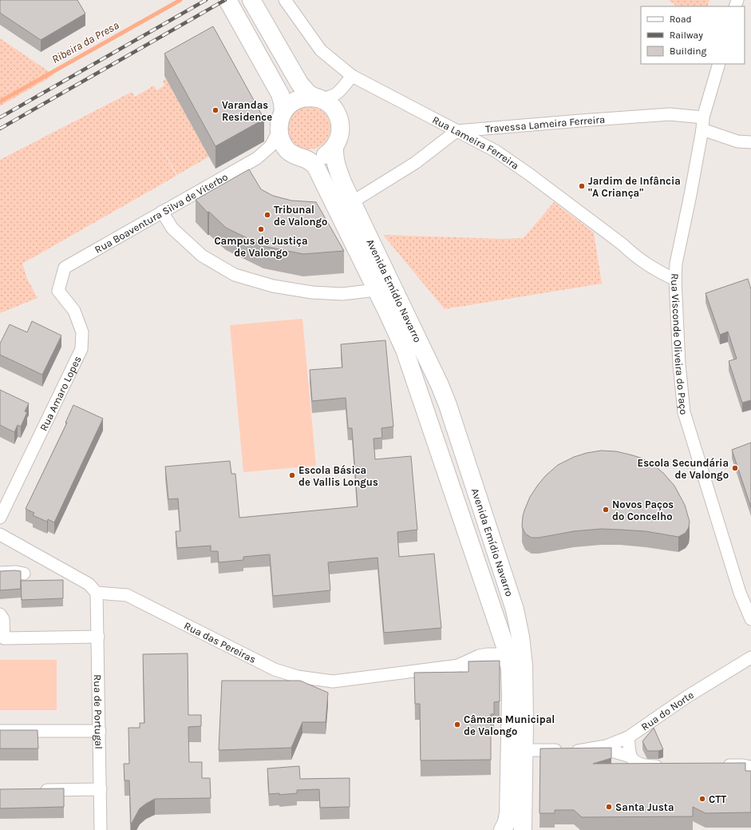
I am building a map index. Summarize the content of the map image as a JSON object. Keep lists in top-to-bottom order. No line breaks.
{"streets":{"main road":["Avenida Emídio Navarro"],"street":["Travessa Lameira Ferreira","Rua Lameira Ferreira","Rua Boaventura Silva de Viterbo","Rua Visconde Oliveira do Paço","Rua Amaro Lopes","Rua das Pereiras","Rua do Norte","Rua de Portugal"]},"crossings":[["Travessa Lameira Ferreira","Rua Lameira Ferreira"],["Travessa Lameira Ferreira","Rua Visconde Oliveira do Paço"],["Rua Lameira Ferreira","Rua Visconde Oliveira do Paço"],["Rua Boaventura Silva de Viterbo","Avenida Emídio Navarro"],["Rua Boaventura Silva de Viterbo","Rua Amaro Lopes"],["Avenida Emídio Navarro","Rua das Pereiras"],["Avenida Emídio Navarro","Rua do Norte"],["Rua das Pereiras","Rua de Portugal"]],"water":["Ribeira da Presa"],"places":["Varandas Residence","Jardim de Infância \"A Criança\"","Tribunal de Valongo","Campus de Justiça de Valongo","Escola Secundária de Valongo","Escola Básica de Vallis Longus","Novos Paços do Concelho","Câmara Municipal de Valongo","CTT","Santa Justa"],"legend":["Road","Railway","Building"]}
